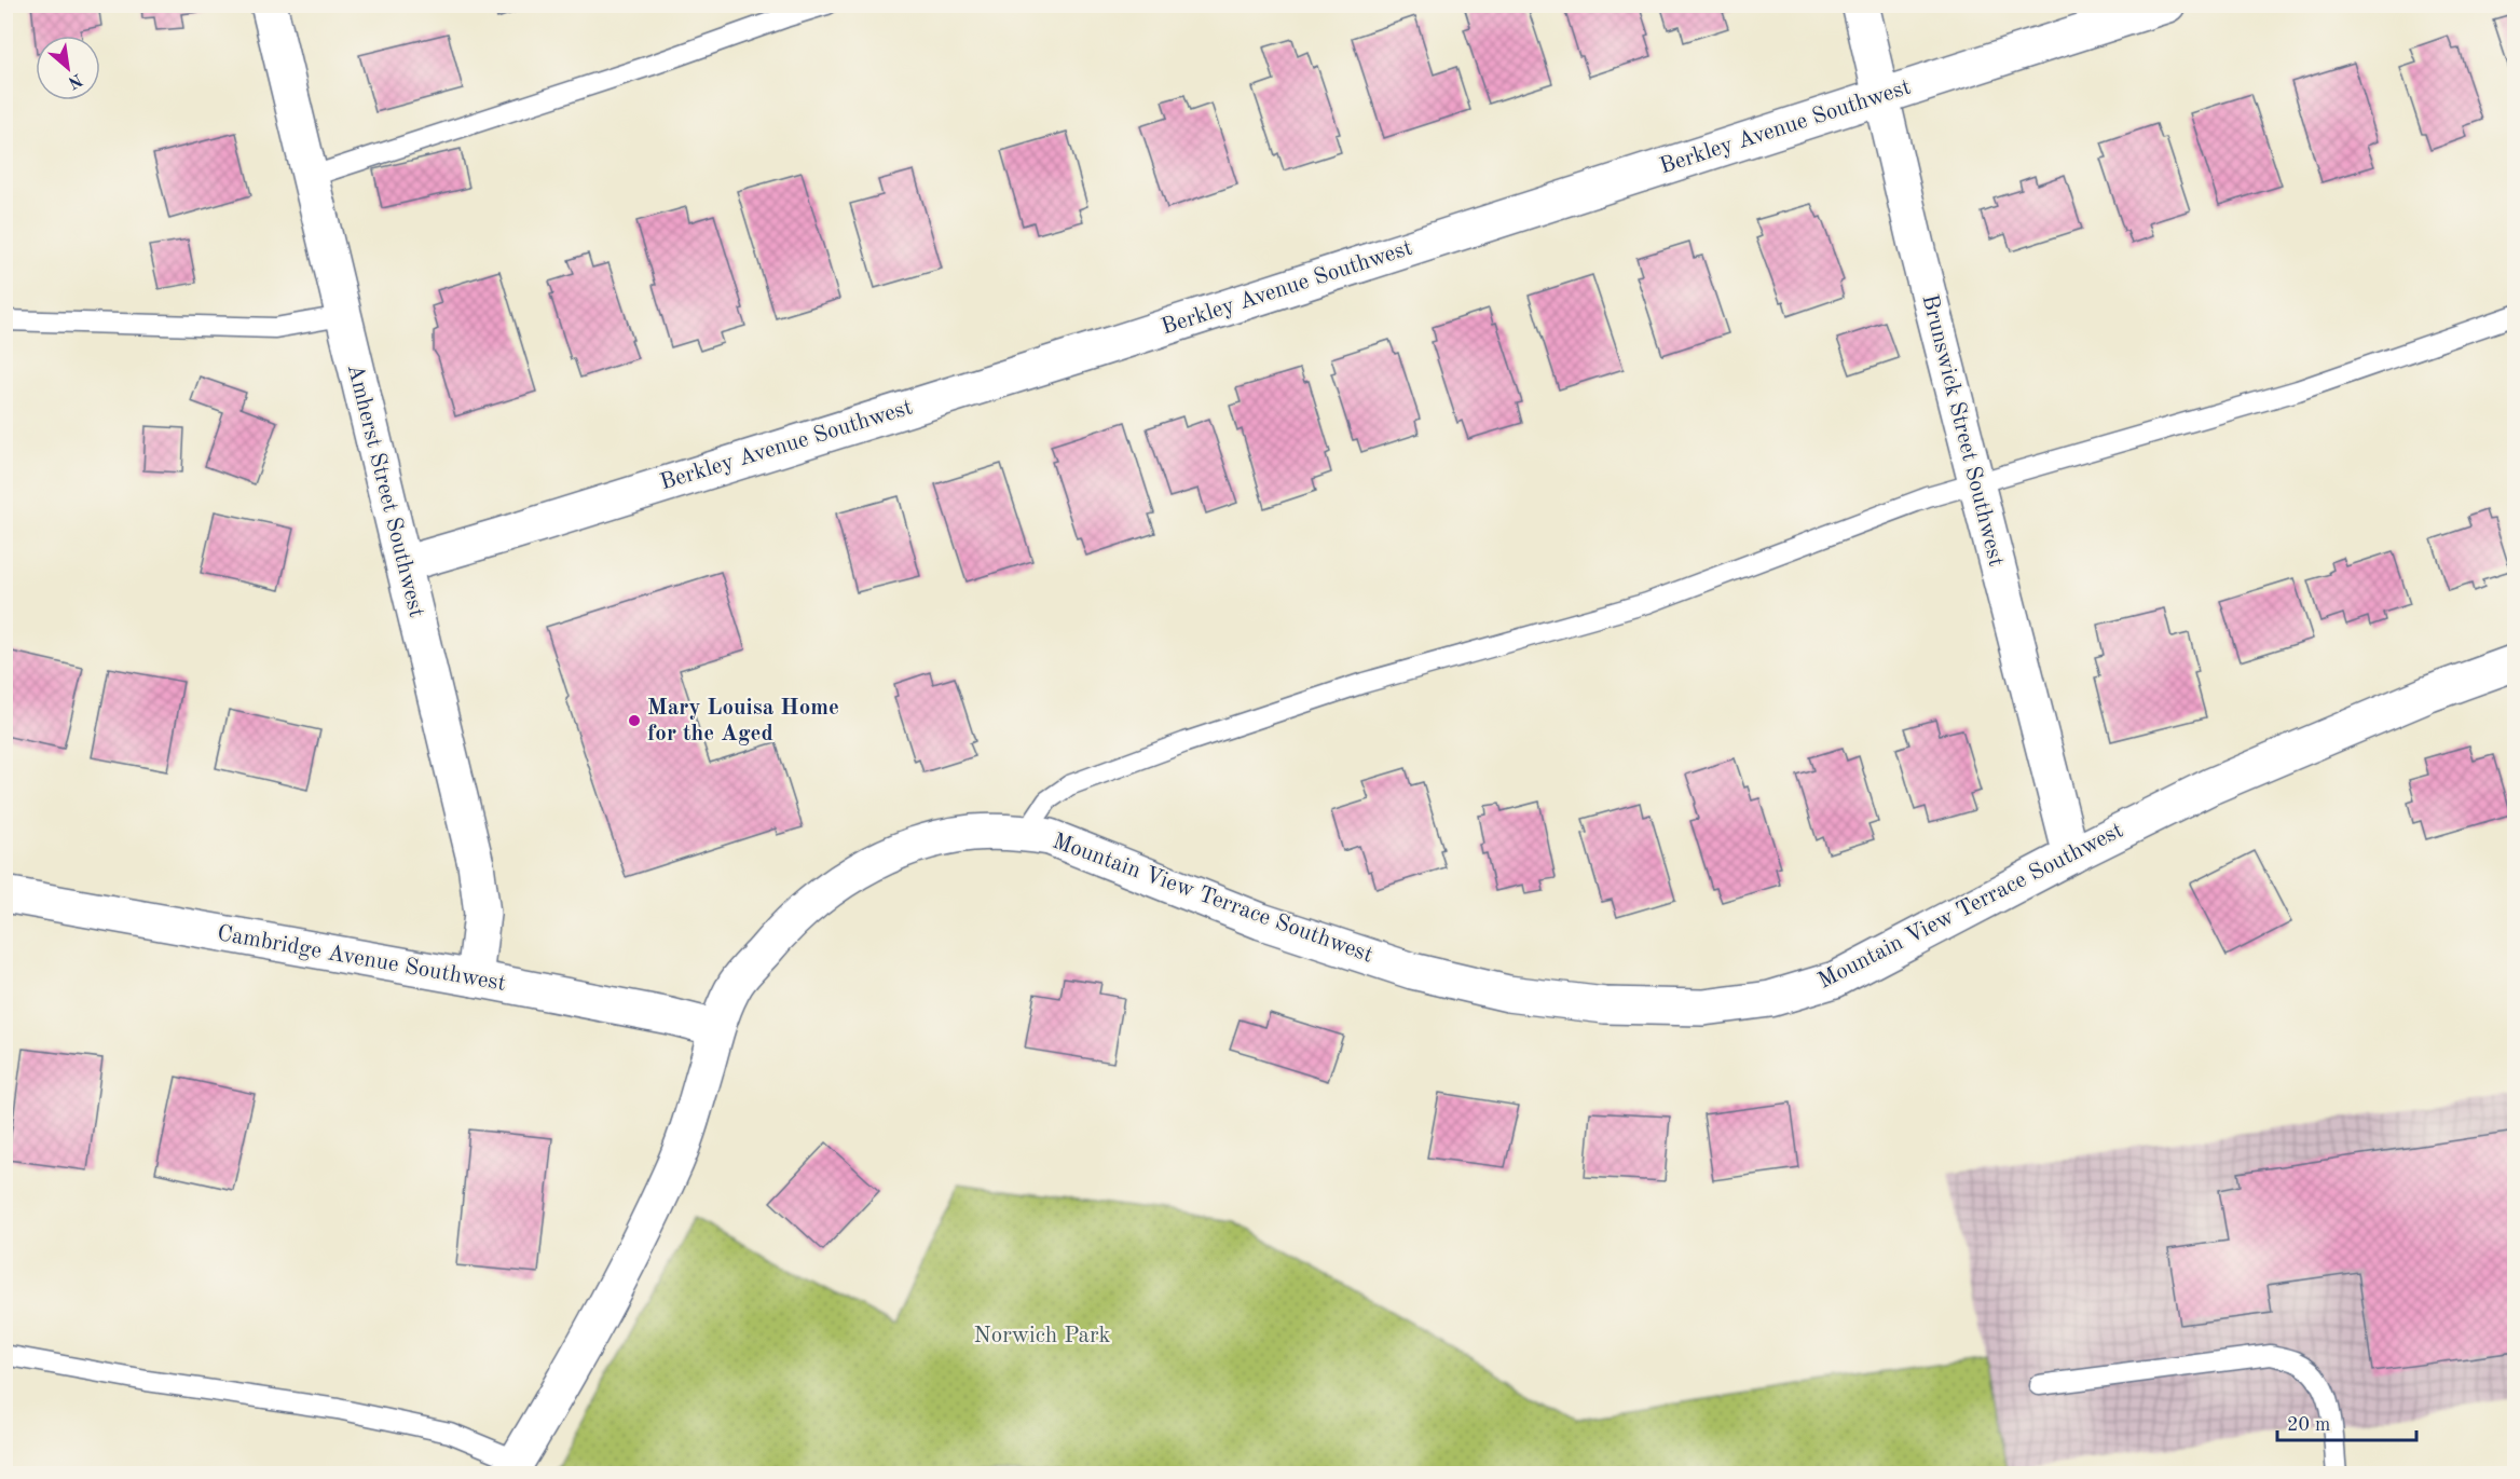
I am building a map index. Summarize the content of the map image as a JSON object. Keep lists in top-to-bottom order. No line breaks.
{"streets":{"street":["Berkley Avenue Southwest","Brunswick Street Southwest","Amherst Street Southwest","Mountain View Terrace Southwest","Cambridge Avenue Southwest"]},"crossings":[["Berkley Avenue Southwest","Brunswick Street Southwest"],["Berkley Avenue Southwest","Amherst Street Southwest"],["Brunswick Street Southwest","Mountain View Terrace Southwest"],["Amherst Street Southwest","Cambridge Avenue Southwest"],["Mountain View Terrace Southwest","Cambridge Avenue Southwest"]],"parks":["Norwich Park"],"places":["Mary Louisa Home for the Aged"],"scale_bar":"20 m","north":"bottom right"}
